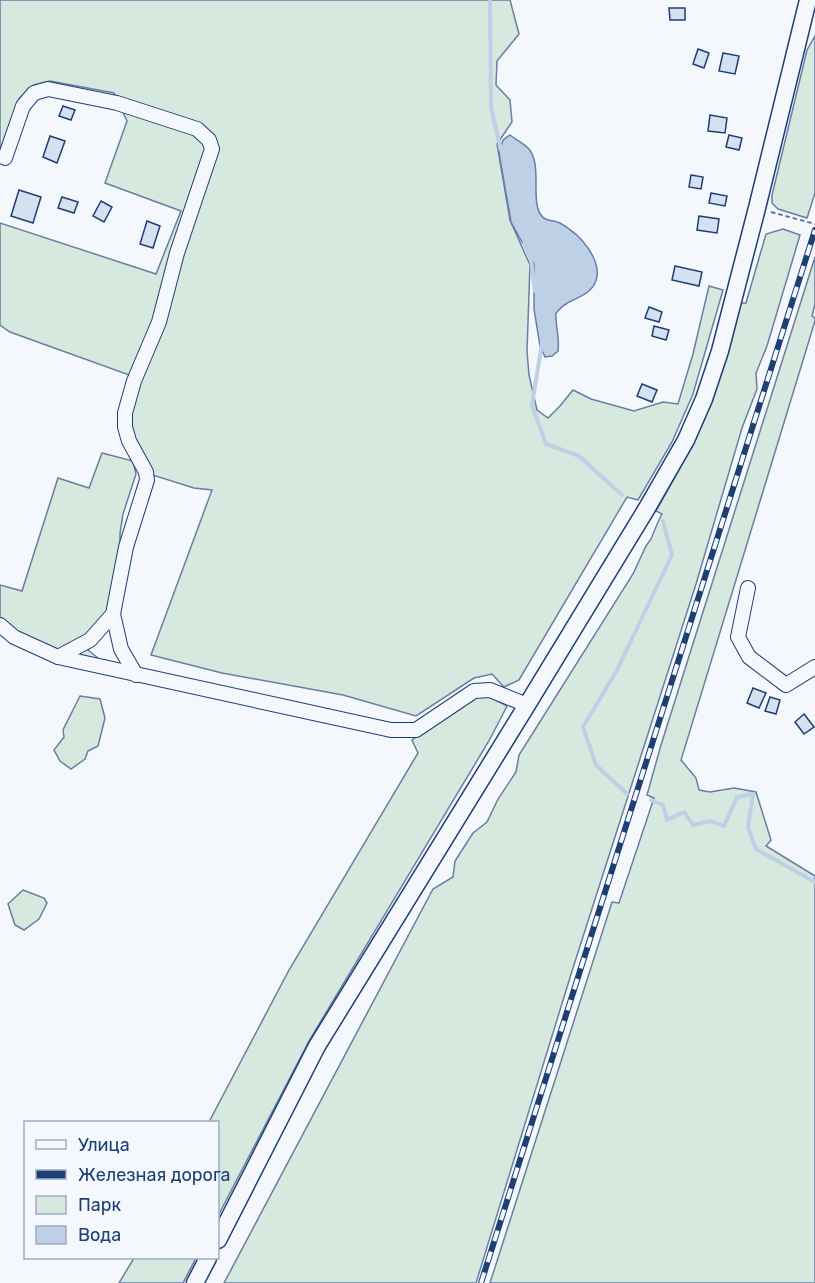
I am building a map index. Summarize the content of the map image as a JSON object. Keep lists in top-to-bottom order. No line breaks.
{"legend":["Улица","Железная дорога","Парк","Вода"]}
